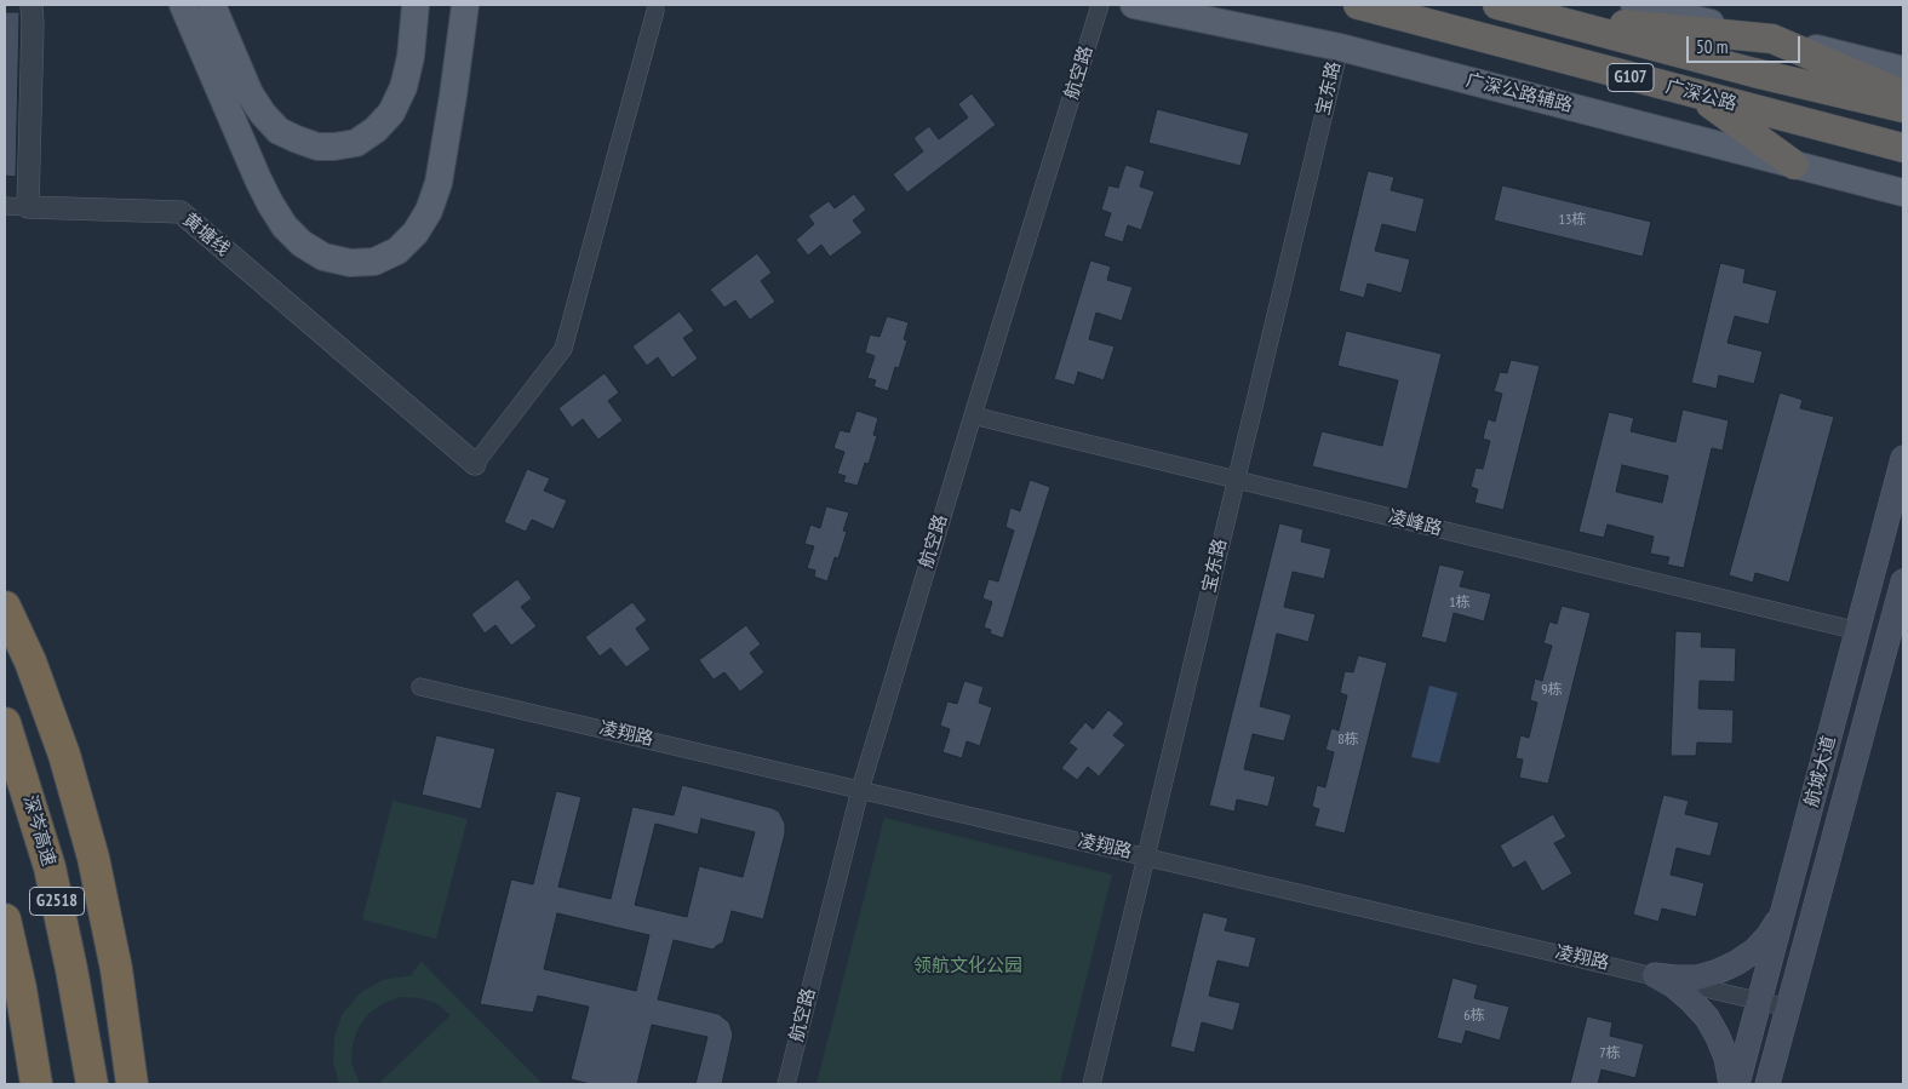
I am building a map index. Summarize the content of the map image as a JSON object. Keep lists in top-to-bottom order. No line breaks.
{"streets":{"highway":["G107","广深公路","深岑高速","G2518"],"main road":["广深公路辅路","航城大道"],"street":["航空路","宝东路","黄塘线","凌峰路","凌翔路"]},"crossings":[["航空路","凌峰路"],["航空路","凌翔路"],["宝东路","广深公路辅路"],["宝东路","凌峰路"],["宝东路","凌翔路"],["凌峰路","航城大道"],["凌翔路","航城大道"]],"parks":["领航文化公园"],"house_numbers":["13栋","1栋","9栋","8栋","6栋","7栋"],"scale_bar":"50 m"}
